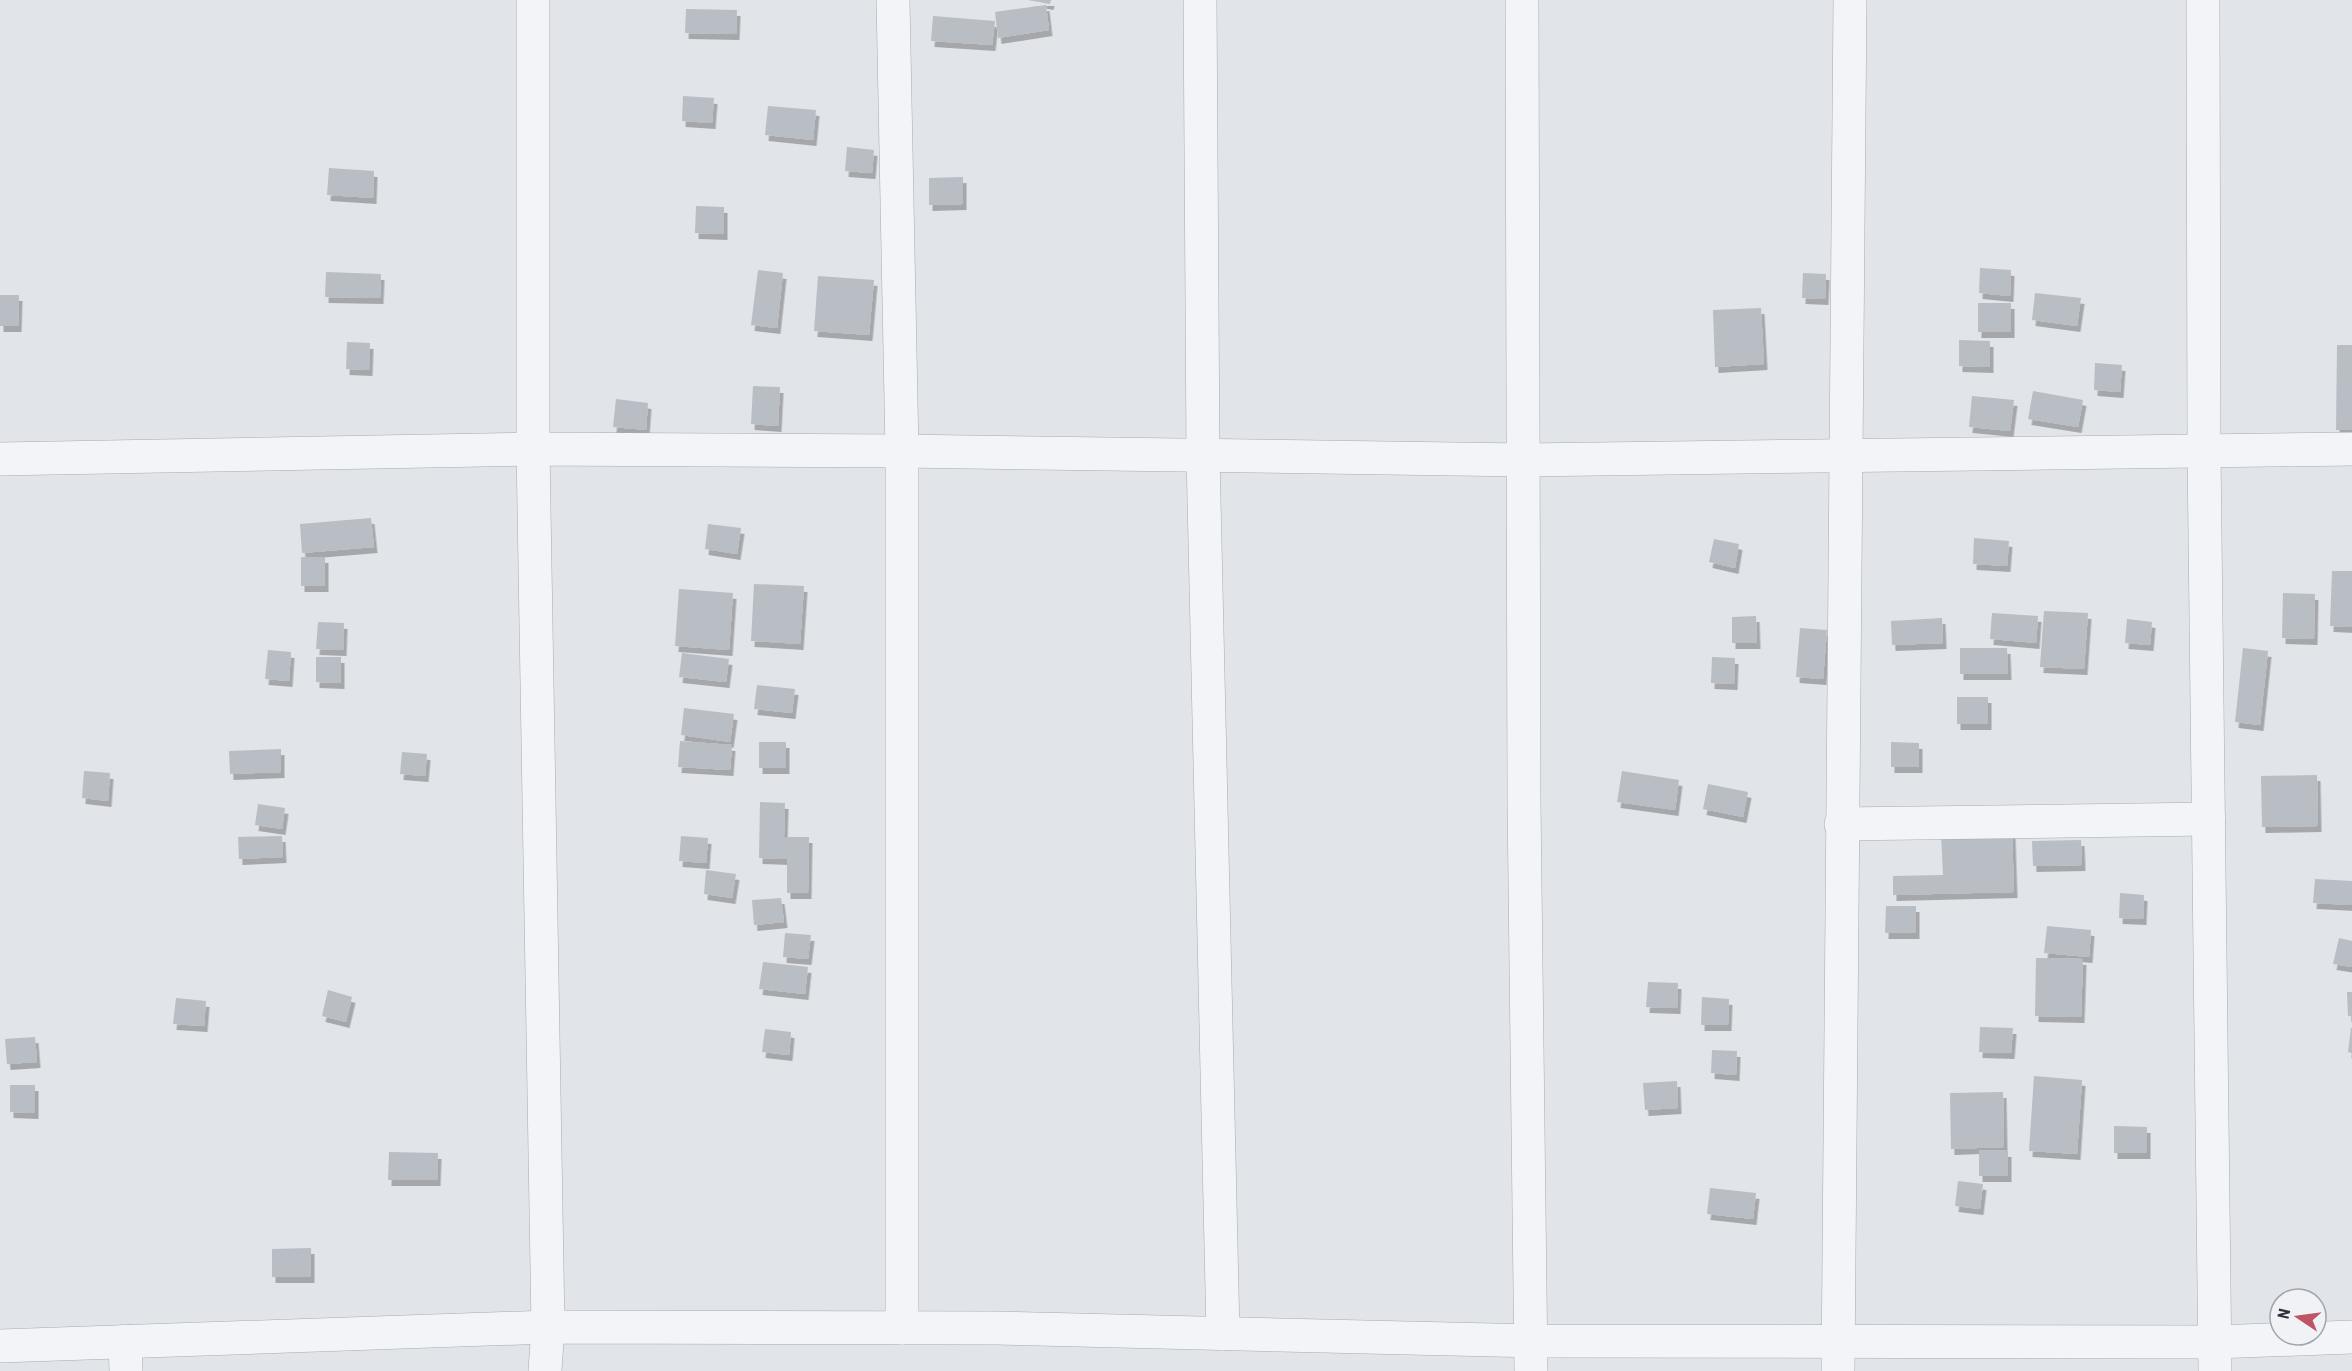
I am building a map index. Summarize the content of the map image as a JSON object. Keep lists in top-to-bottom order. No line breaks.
{"north":"left"}
